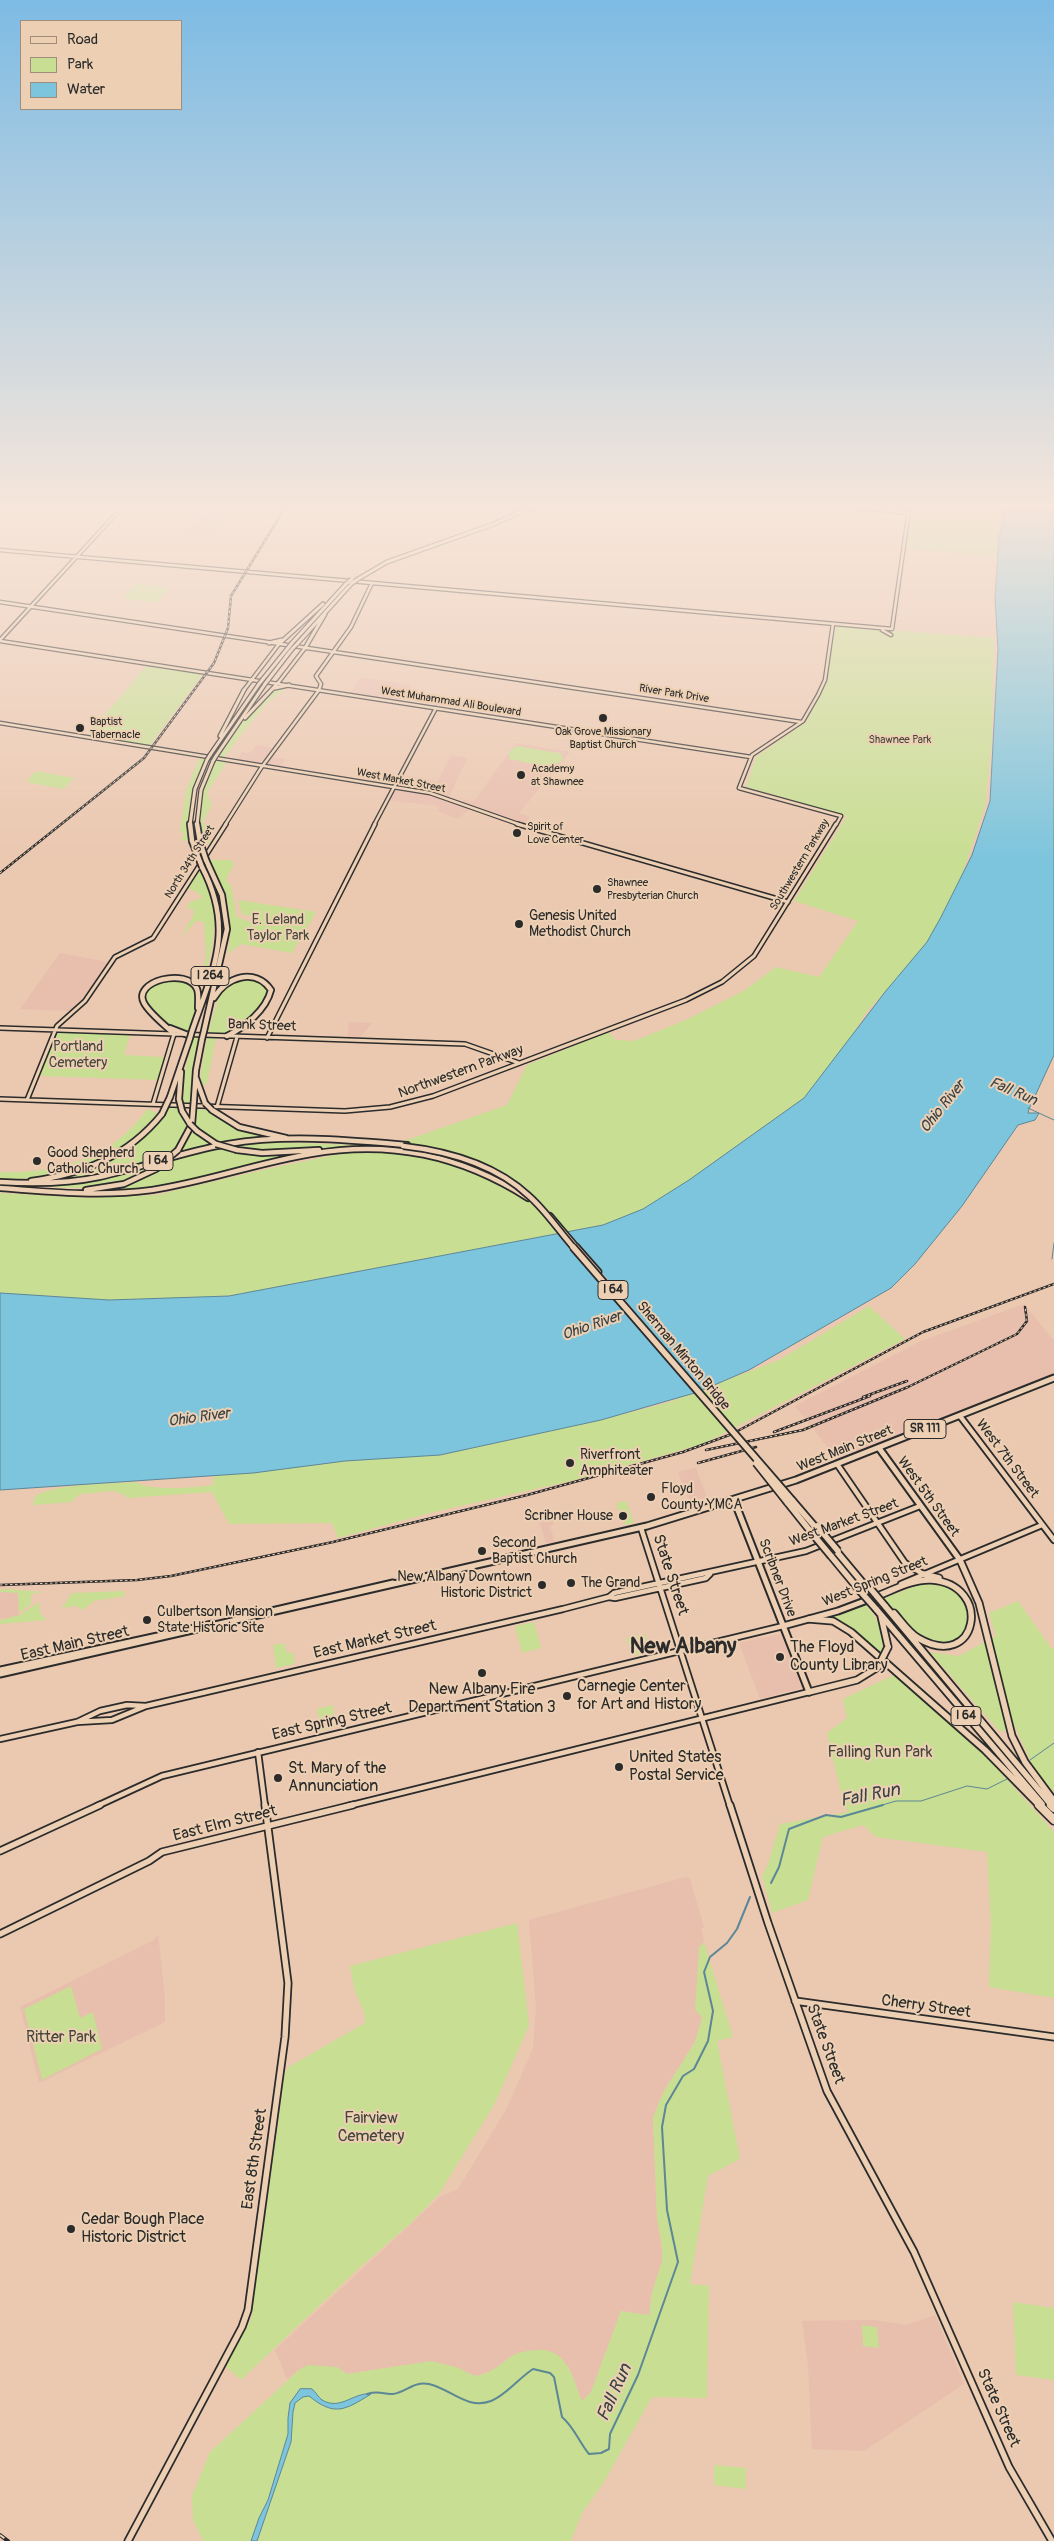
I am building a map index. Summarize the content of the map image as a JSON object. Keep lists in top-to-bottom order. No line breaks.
{"streets":{"highway":["I 264","I 64","Sherman Minton Bridge"],"main road":["SR 111","West Main Street","West 5th Street","Scribner Drive","West Spring Street","East Main Street"],"street":["River Park Drive","West Muhammad Ali Boulevard","West Market Street","North 34th Street","Southwestern Parkway","Bank Street","Northwestern Parkway","West 7th Street","State Street","East Market Street","East Spring Street","East Elm Street","Cherry Street","East 8th Street"]},"crossings":[["River Park Drive","I 264"],["West Muhammad Ali Boulevard","Southwestern Parkway"],["West Muhammad Ali Boulevard","I 264"],["West Market Street","Southwestern Parkway"],["West Market Street","West 5th Street"],["West Market Street","Scribner Drive"],["West Market Street","East Market Street"],["Southwestern Parkway","Northwestern Parkway"],["I 264","Bank Street"],["Bank Street","Northwestern Parkway"],["I 64","Sherman Minton Bridge"],["West Main Street","West 7th Street"],["West Main Street","West 5th Street"],["West Main Street","State Street"],["West Main Street","Scribner Drive"],["West Main Street","East Main Street"],["West 7th Street","West Spring Street"],["West 5th Street","West Spring Street"],["State Street","West Spring Street"],["State Street","East Market Street"],["State Street","East Main Street"],["State Street","East Spring Street"],["State Street","East Elm Street"],["State Street","Cherry Street"],["Scribner Drive","West Spring Street"],["Scribner Drive","East Elm Street"],["West Spring Street","East Spring Street"],["East Spring Street","East 8th Street"],["East Elm Street","East 8th Street"]],"districts":["New Albany"],"water":["Fall Run","Ohio River"],"parks":["Shawnee Park","E. Leland Taylor Park","Portland Cemetery","Falling Run Park","Ritter Park","Fairview Cemetery"],"places":["Oak Grove Missionary Baptist Church","Baptist Tabernacle","Academy at Shawnee","Spirit of Love Center","Shawnee Presbyterian Church","Genesis United Methodist Church","Good Shepherd Catholic Church","Riverfront Amphiteater","Floyd County YMCA","Scribner House","Second Baptist Church","The Grand","New Albany Downtown Historic District","Culbertson Mansion State Historic Site","The Floyd County Library","New Albany Fire Department Station 3","Carnegie Center for Art and History","United States Postal Service","St. Mary of the Annunciation","Cedar Bough Place Historic District"],"legend":["Road","Park","Water"]}
